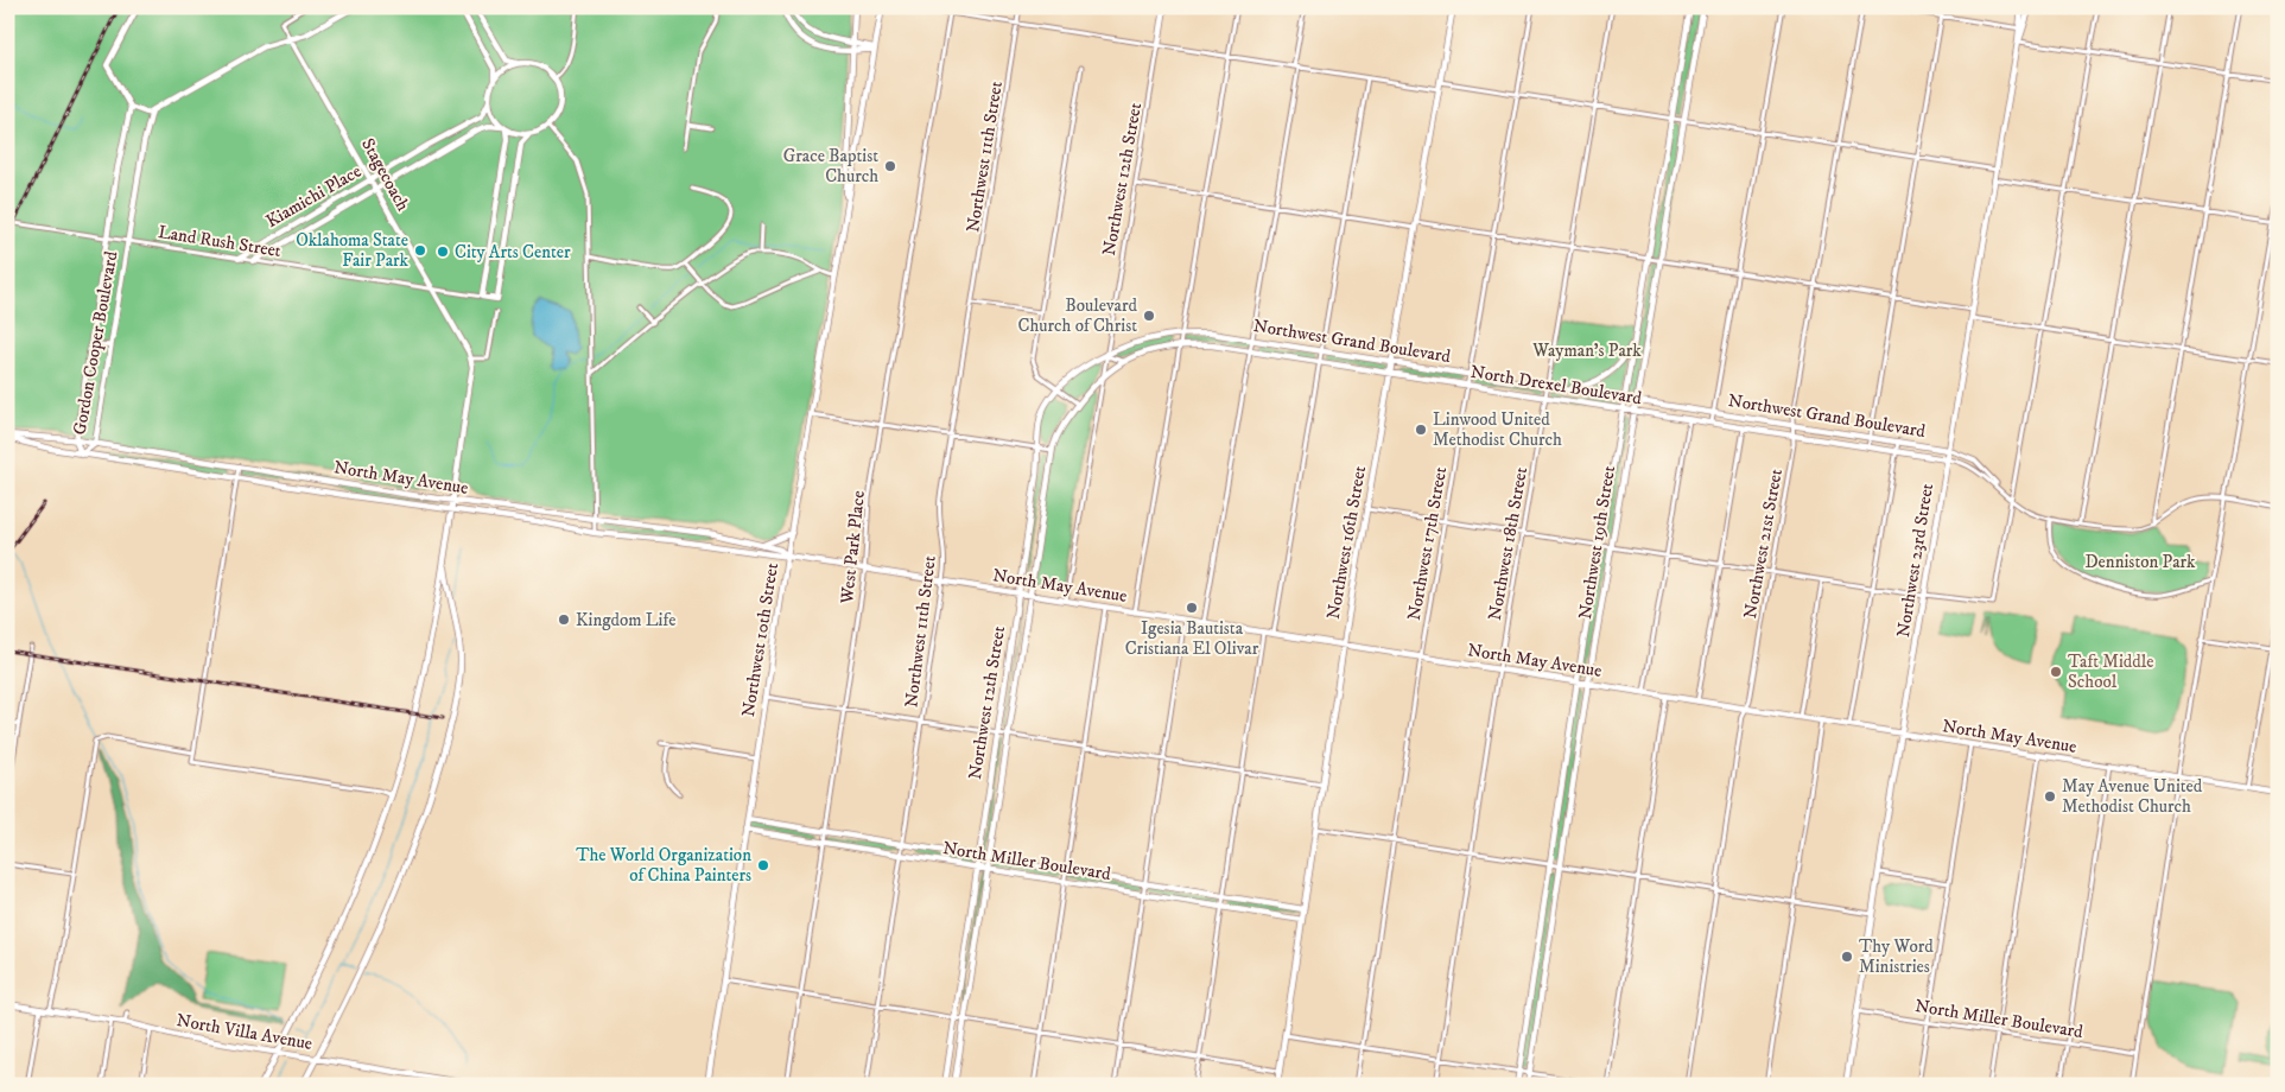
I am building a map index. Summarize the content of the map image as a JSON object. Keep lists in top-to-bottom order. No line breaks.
{"streets":{"street":["Northwest 11th Street","Stagecoach","Northwest 12th Street","Kiamichi Place","Land Rush Street","Northwest Grand Boulevard","Gordon Cooper Boulevard","North Drexel Boulevard","North May Avenue","Northwest 16th Street","Northwest 19th Street","Northwest 17th Street","Northwest 18th Street","Northwest 21st Street","West Park Place","Northwest 23rd Street","Northwest 10th Street","North Miller Boulevard","North Villa Avenue"]},"crossings":[["Northwest 11th Street","North May Avenue"],["Northwest 11th Street","North Miller Boulevard"],["Stagecoach","Kiamichi Place"],["Stagecoach","Land Rush Street"],["Northwest 12th Street","Northwest Grand Boulevard"],["Northwest 12th Street","North Drexel Boulevard"],["Northwest 12th Street","North May Avenue"],["Northwest 12th Street","North Miller Boulevard"],["Kiamichi Place","Land Rush Street"],["Land Rush Street","Gordon Cooper Boulevard"],["Northwest Grand Boulevard","North Drexel Boulevard"],["Northwest Grand Boulevard","Northwest 16th Street"],["Northwest Grand Boulevard","Northwest 19th Street"],["Northwest Grand Boulevard","Northwest 17th Street"],["Northwest Grand Boulevard","Northwest 18th Street"],["Northwest Grand Boulevard","Northwest 21st Street"],["Northwest Grand Boulevard","Northwest 23rd Street"],["Gordon Cooper Boulevard","North May Avenue"],["North Drexel Boulevard","Northwest 16th Street"],["North Drexel Boulevard","Northwest 19th Street"],["North Drexel Boulevard","Northwest 17th Street"],["North Drexel Boulevard","Northwest 18th Street"],["North Drexel Boulevard","Northwest 21st Street"],["North Drexel Boulevard","Northwest 23rd Street"],["North May Avenue","Northwest 16th Street"],["North May Avenue","Northwest 19th Street"],["North May Avenue","Northwest 17th Street"],["North May Avenue","Northwest 18th Street"],["North May Avenue","Northwest 21st Street"],["North May Avenue","West Park Place"],["North May Avenue","Northwest 23rd Street"],["North May Avenue","Northwest 10th Street"],["Northwest 16th Street","North Miller Boulevard"],["West Park Place","North Miller Boulevard"],["Northwest 23rd Street","North Miller Boulevard"],["Northwest 10th Street","North Miller Boulevard"]],"parks":["Wayman's Park","Denniston Park"],"places":["Grace Baptist Church","Oklahoma State Fair Park","City Arts Center","Boulevard Church of Christ","Linwood United Methodist Church","Igesia Bautista Cristiana El Olivar","Kingdom Life","Taft Middle School","May Avenue United Methodist Church","The World Organization of China Painters","Thy Word Ministries"]}
